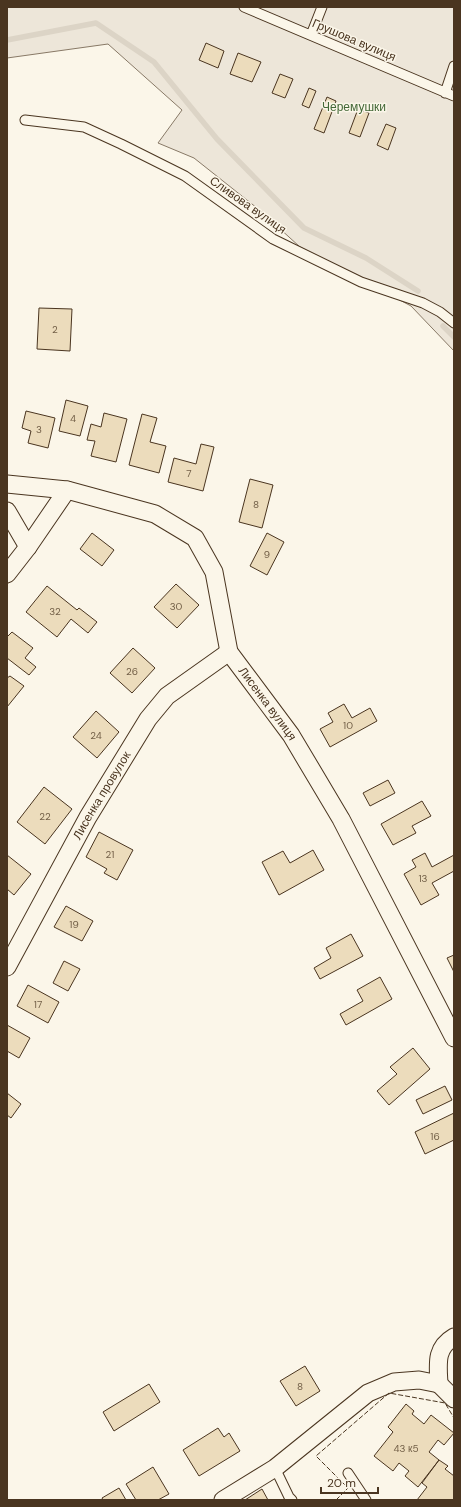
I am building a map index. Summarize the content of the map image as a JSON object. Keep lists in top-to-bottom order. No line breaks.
{"streets":{"street":["Лисенка вулиця","Лисенка провулок"],"lane":["Грушова вулиця","Сливова вулиця"]},"crossings":[["Лисенка вулиця","Лисенка провулок"]],"parks":["Черемушки"],"house_numbers":["2","4","3","7","8","9","30","32","26","10","24","22","21","13","19","17","16","8","43 к5"],"scale_bar":"20 m"}
